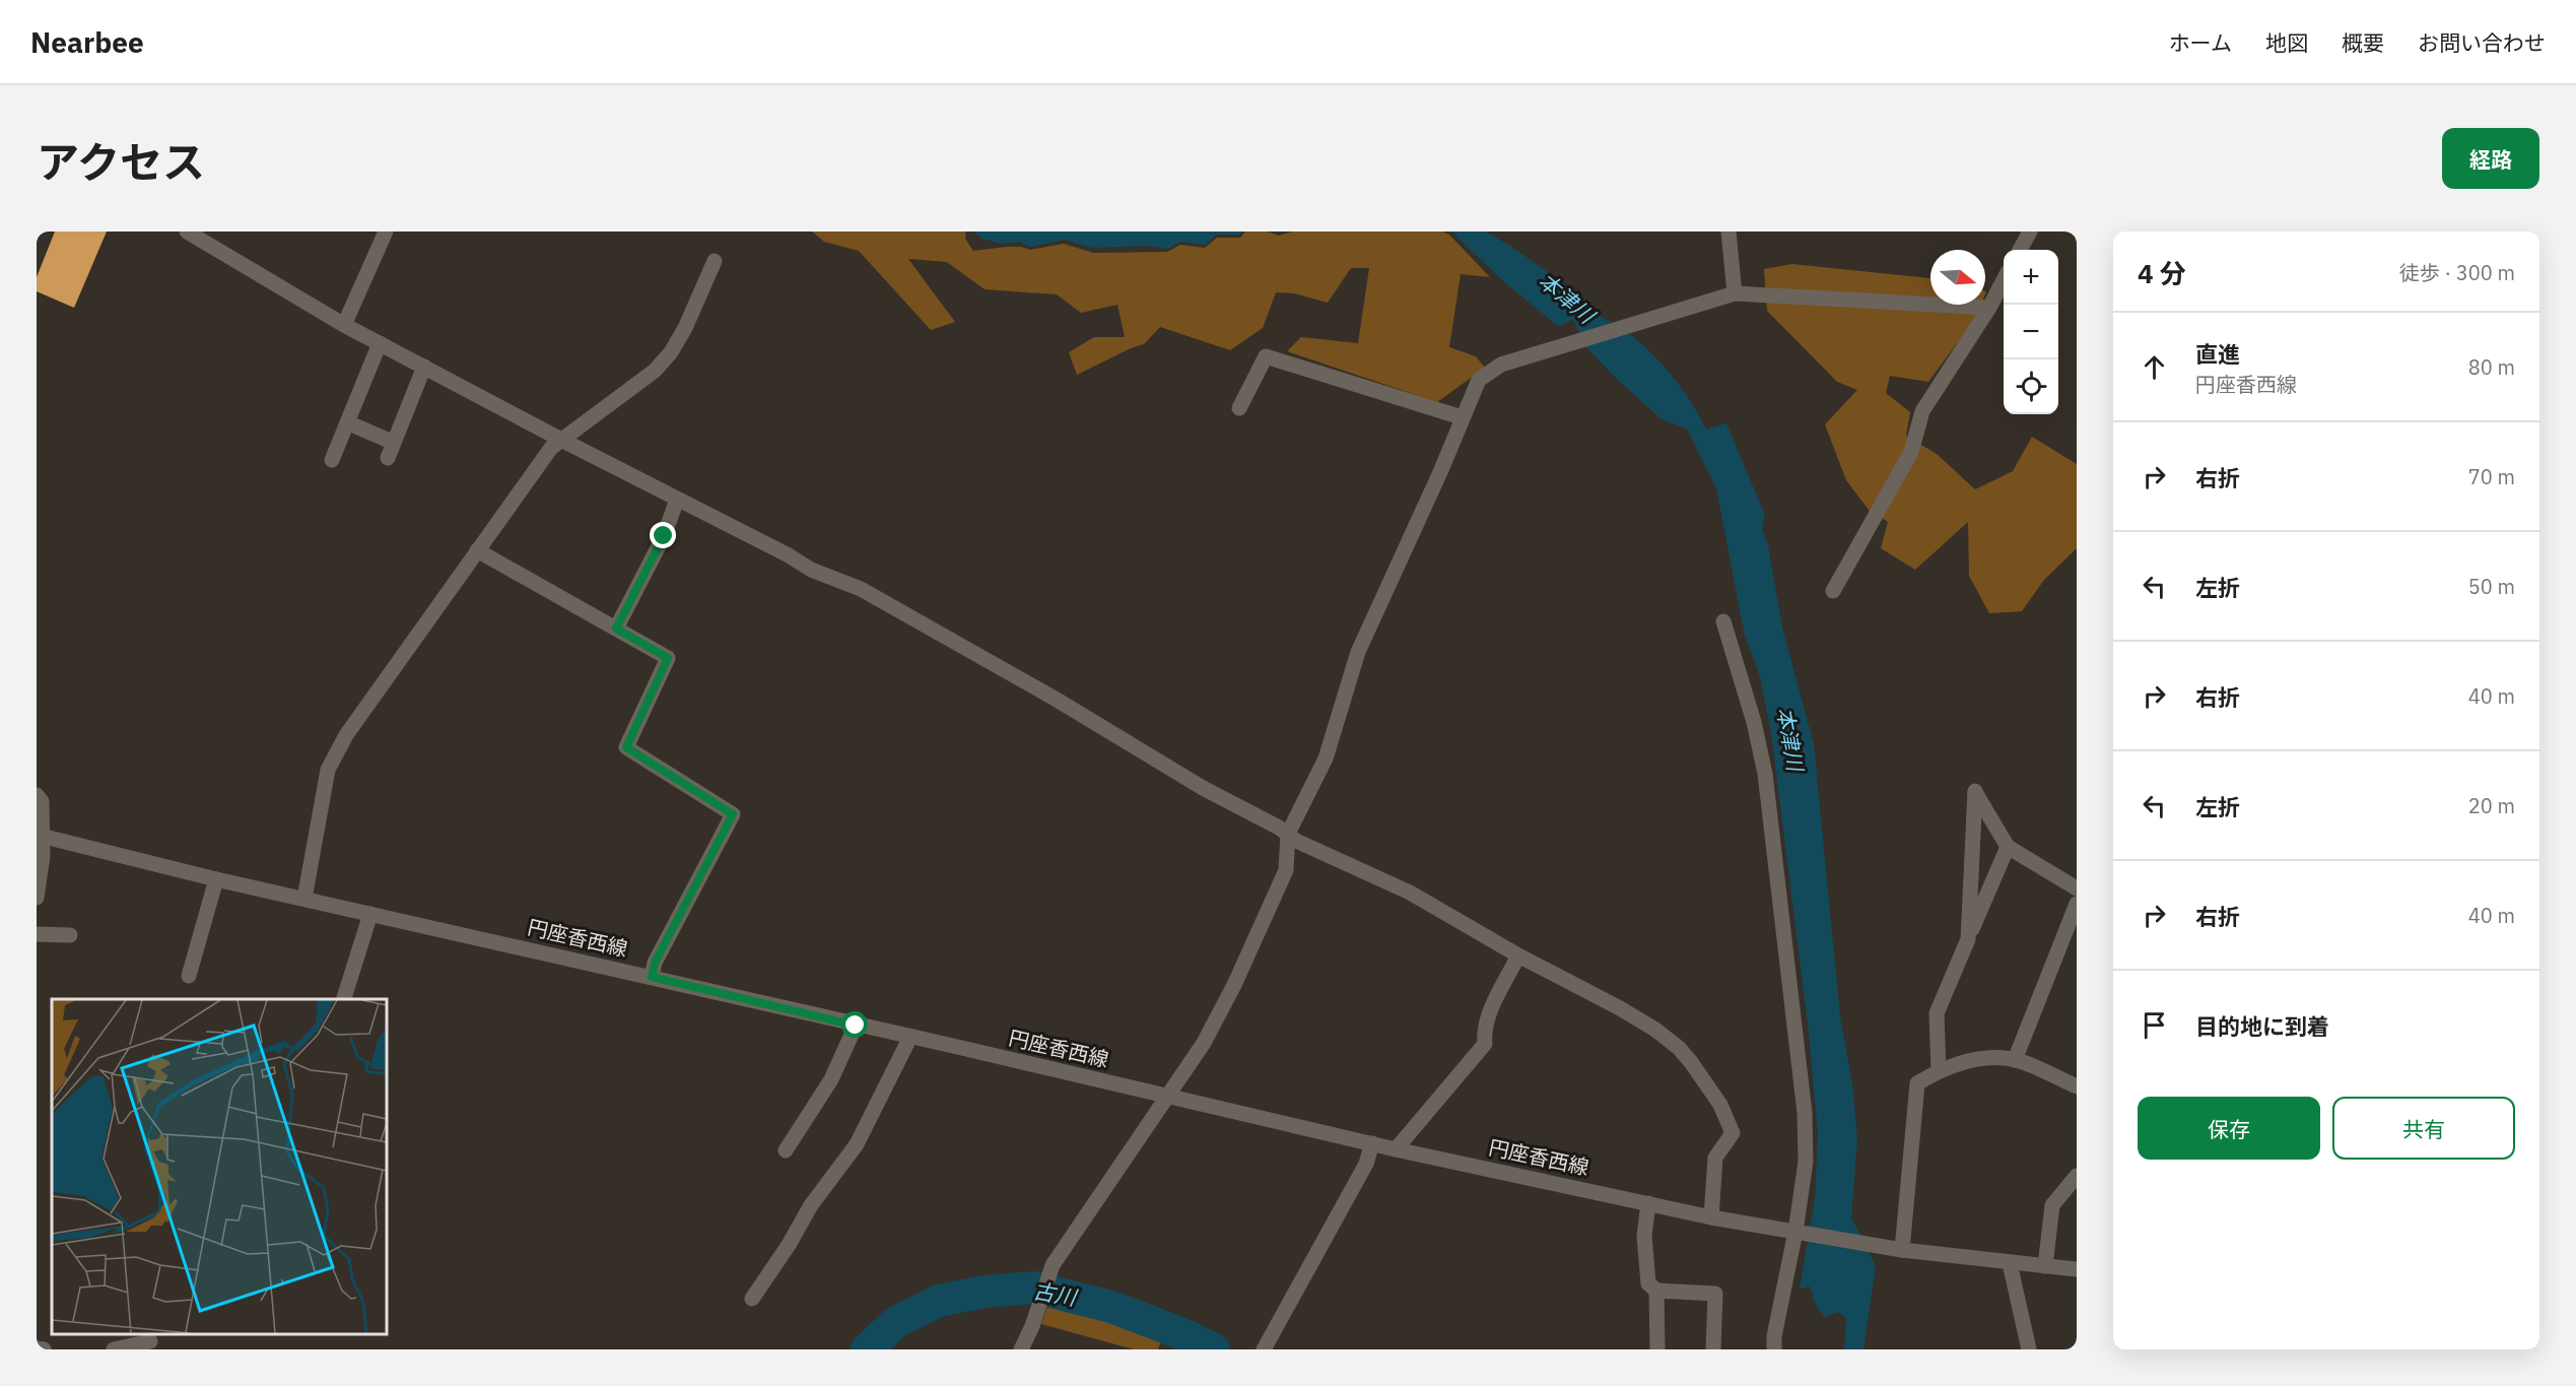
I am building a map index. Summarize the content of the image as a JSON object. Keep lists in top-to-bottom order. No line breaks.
{"streets":{"street":["円座香西線"]},"water":["本津川","古川"],"north":"right","page":{"header":"Nearbee","nav":["ホーム","地図","概要","お問い合わせ"],"title":"アクセス","buttons":["経路",["保存","共有"]],"heading":["4 分","徒歩 · 300 m"],"map_buttons":["+","−"],"list":[["直進","円座香西線","80 m"],["右折","70 m"],["左折","50 m"],["右折","40 m"],["左折","20 m"],["右折","40 m"],"目的地に到着"]}}
